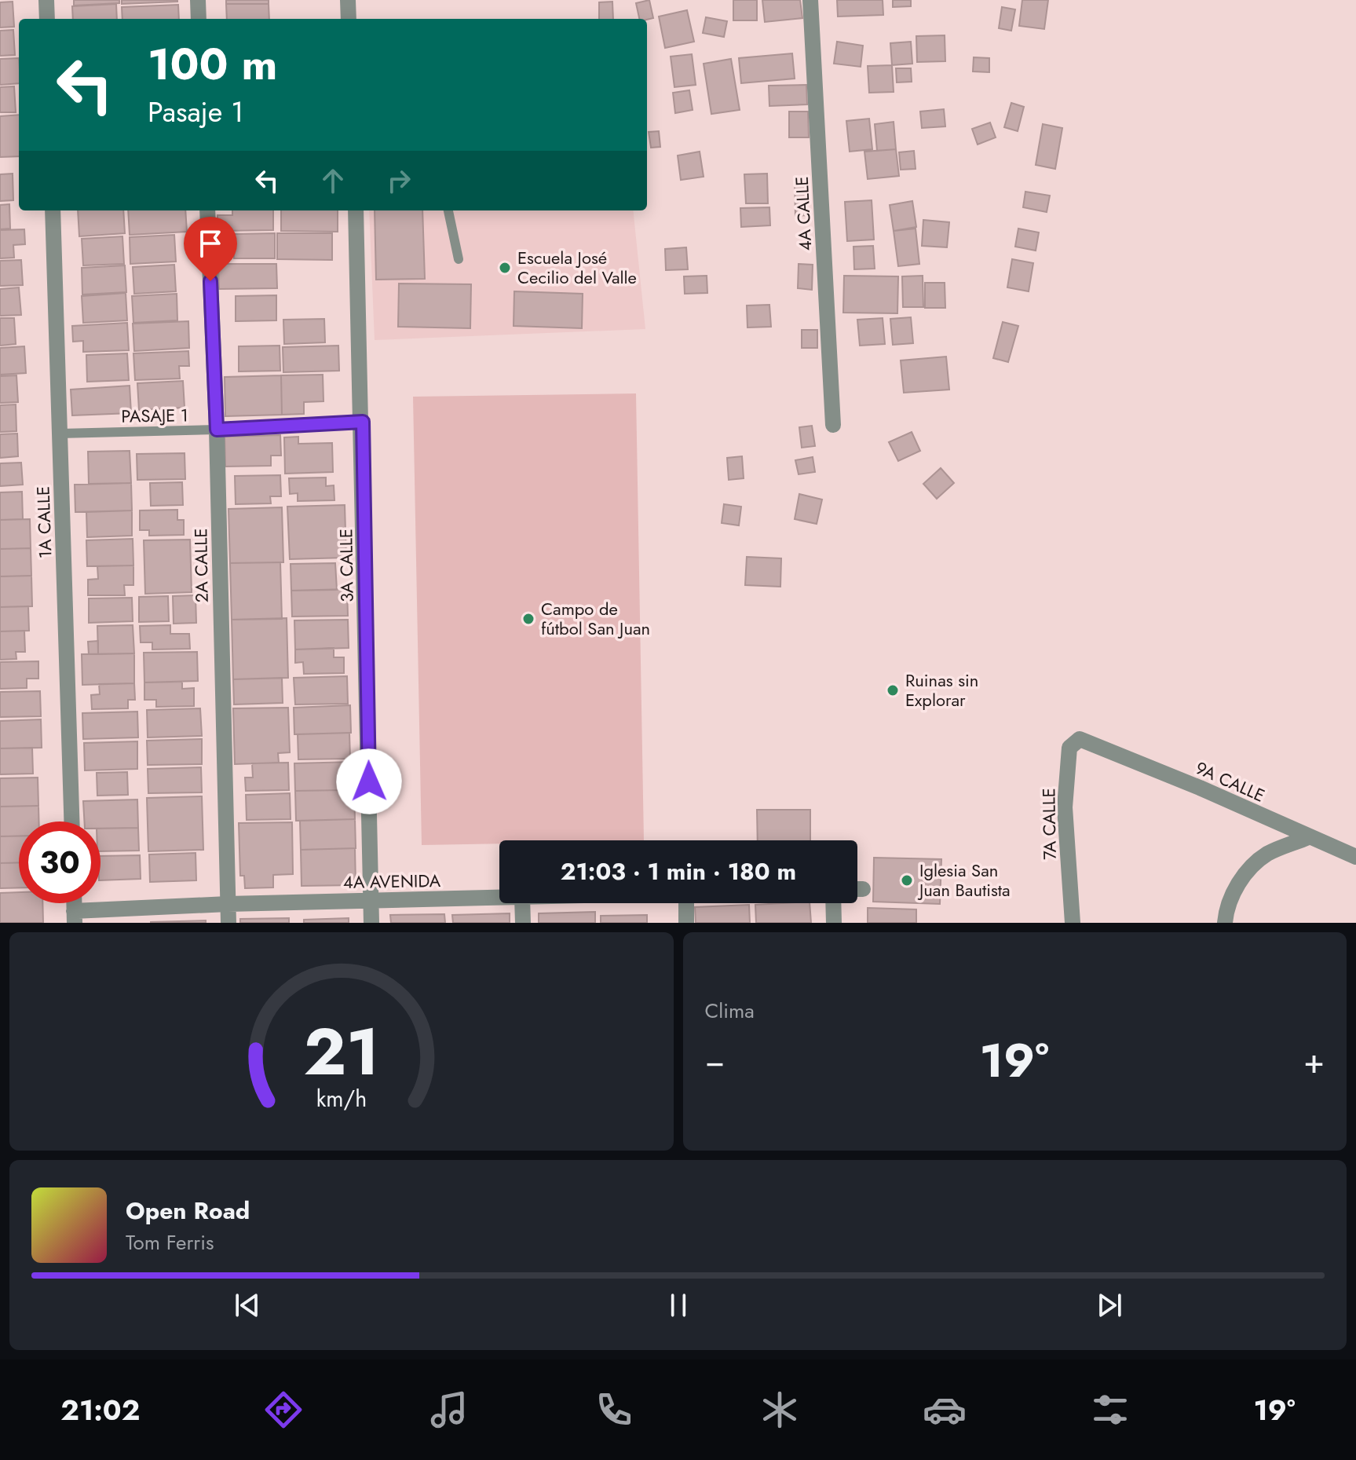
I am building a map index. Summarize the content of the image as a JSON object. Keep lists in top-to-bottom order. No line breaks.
{"streets":{"street":["4A CALLE","1A CALLE","2A CALLE","3A CALLE","9A CALLE","7A CALLE","4A AVENIDA"],"lane":["PASAJE 1"]},"crossings":[["PASAJE 1","1A CALLE"],["PASAJE 1","2A CALLE"],["PASAJE 1","3A CALLE"],["2A CALLE","4A AVENIDA"],["3A CALLE","4A AVENIDA"],["9A CALLE","7A CALLE"]],"places":["Escuela José Cecilio del Valle","Campo de fútbol San Juan","Ruinas sin Explorar","Iglesia San Juan Bautista"],"page":{"turn":["100 m","Pasaje 1"],"limit":"30","trip":"21:03 · 1 min · 180 m","tile":"Clima","heat":["−","19°","+"],"song":["Open Road","Tom Ferris"],"tabs":["21:02","19°"],"gauge":["21","km/h"]}}
